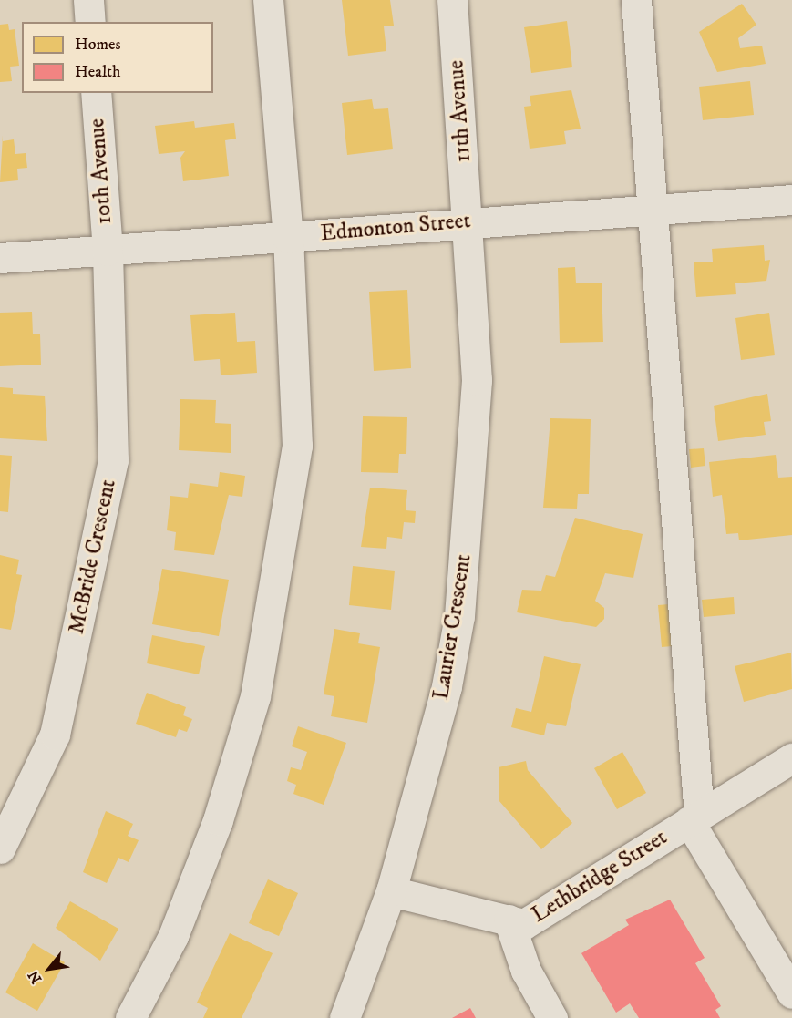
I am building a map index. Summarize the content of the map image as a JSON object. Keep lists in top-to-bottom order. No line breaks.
{"streets":{"street":["11th Avenue","10th Avenue","Edmonton Street","McBride Crescent","Laurier Crescent","Lethbridge Street"]},"crossings":[["11th Avenue","Edmonton Street"],["11th Avenue","Laurier Crescent"],["10th Avenue","Edmonton Street"],["10th Avenue","McBride Crescent"],["Edmonton Street","McBride Crescent"],["Edmonton Street","Laurier Crescent"],["Laurier Crescent","Lethbridge Street"]],"legend":["Homes","Health"],"north":"bottom left"}
